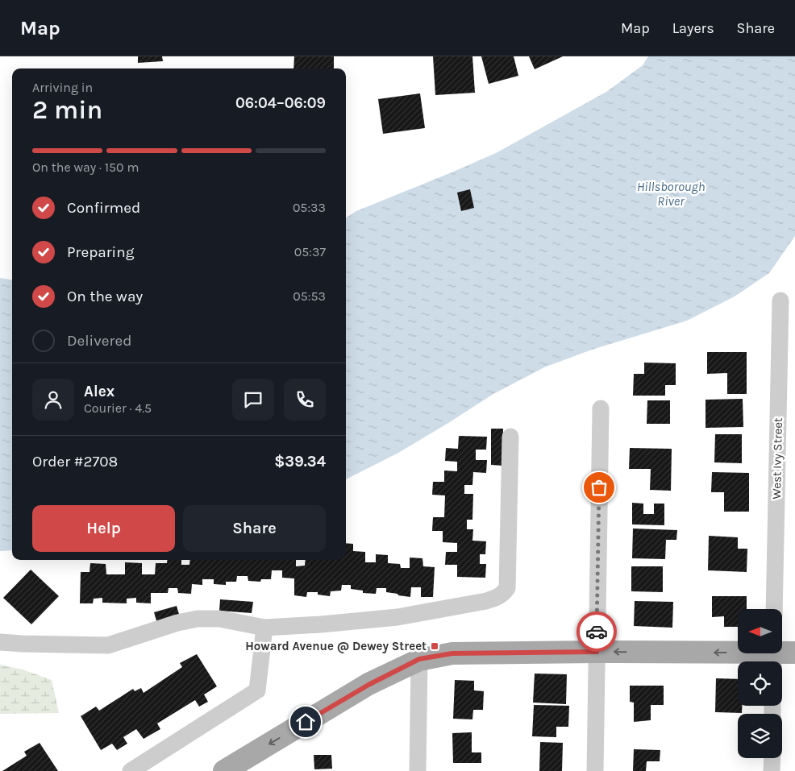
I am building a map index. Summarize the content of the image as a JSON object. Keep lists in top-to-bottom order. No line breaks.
{"streets":{"street":["West Ivy Street"]},"water":["Hillsborough River"],"places":{"transit":["Howard Avenue @ Dewey Street"]},"north":"left","page":{"header":"Map","nav":["Map","Layers","Share"],"heading":["2 min","Arriving in","06:04–06:09"],"panel":["Alex","Courier · 4.5","Order #2708","$39.34"],"bar":"On the way · 150 m","list":[["Confirmed","05:33"],["Preparing","05:37"],["On the way","05:53"],"Delivered"],"buttons":["Help","Share"]}}
